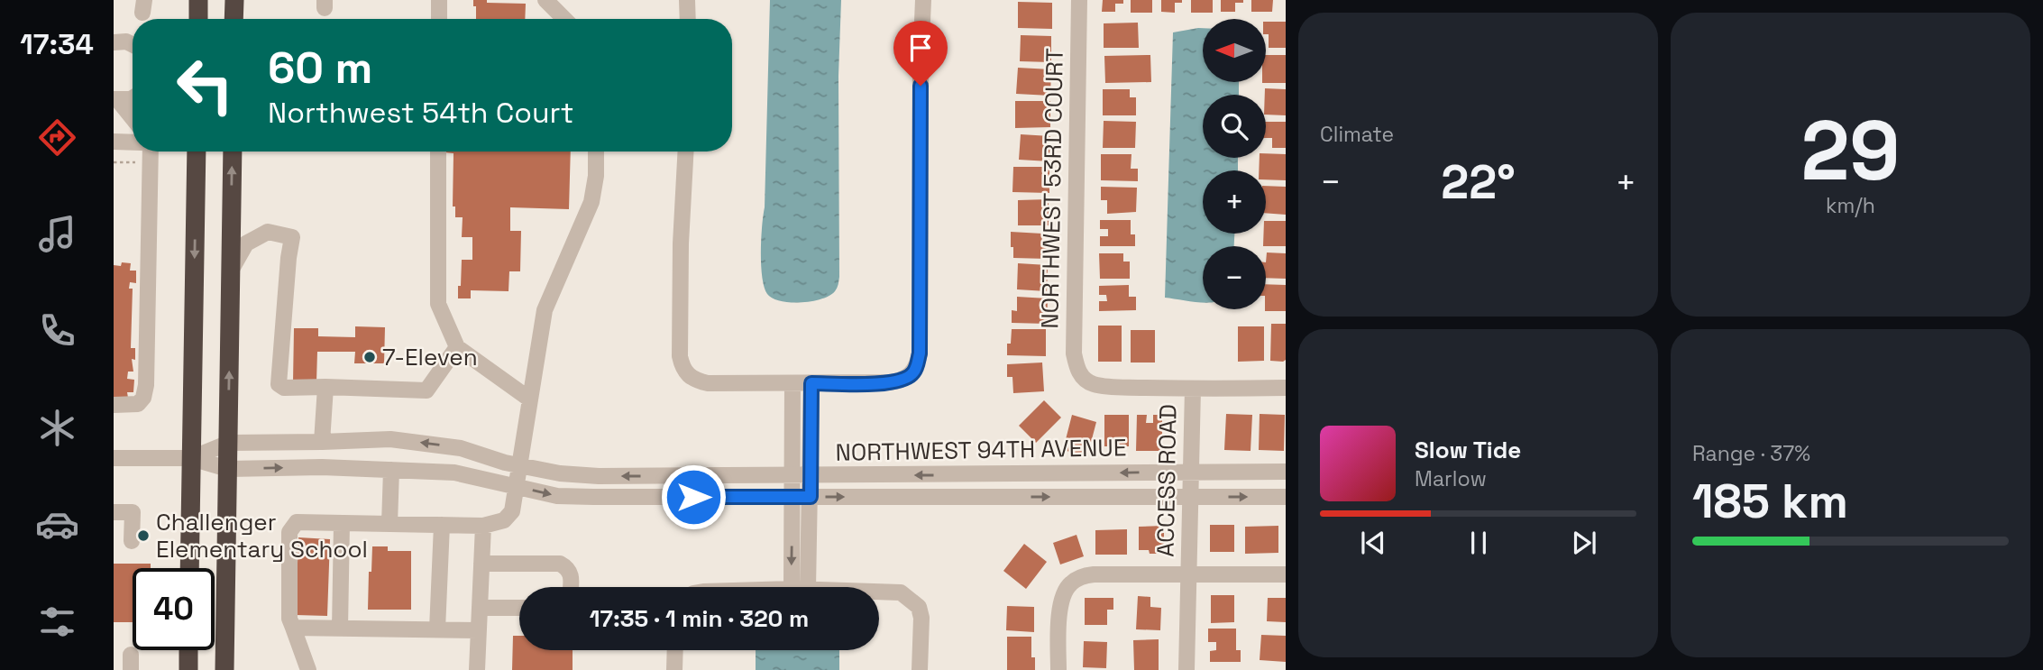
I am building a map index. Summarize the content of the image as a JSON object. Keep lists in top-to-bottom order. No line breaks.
{"streets":{"street":["NORTHWEST 53RD COURT","NORTHWEST 94TH AVENUE","ACCESS ROAD"]},"crossings":[["NORTHWEST 53RD COURT","ACCESS ROAD"],["NORTHWEST 94TH AVENUE","ACCESS ROAD"]],"places":["7-Eleven","Challenger Elementary School"],"north":"left","page":{"tabs":"17:34","tile":["Climate",["29","km/h"],["Range · 37%","185 km"]],"map_buttons":["+","−"],"turn":["60 m","Northwest 54th Court"],"heat":["−","22°","+"],"song":["Slow Tide","Marlow"],"limit":"40","trip":"17:35 · 1 min · 320 m"}}
